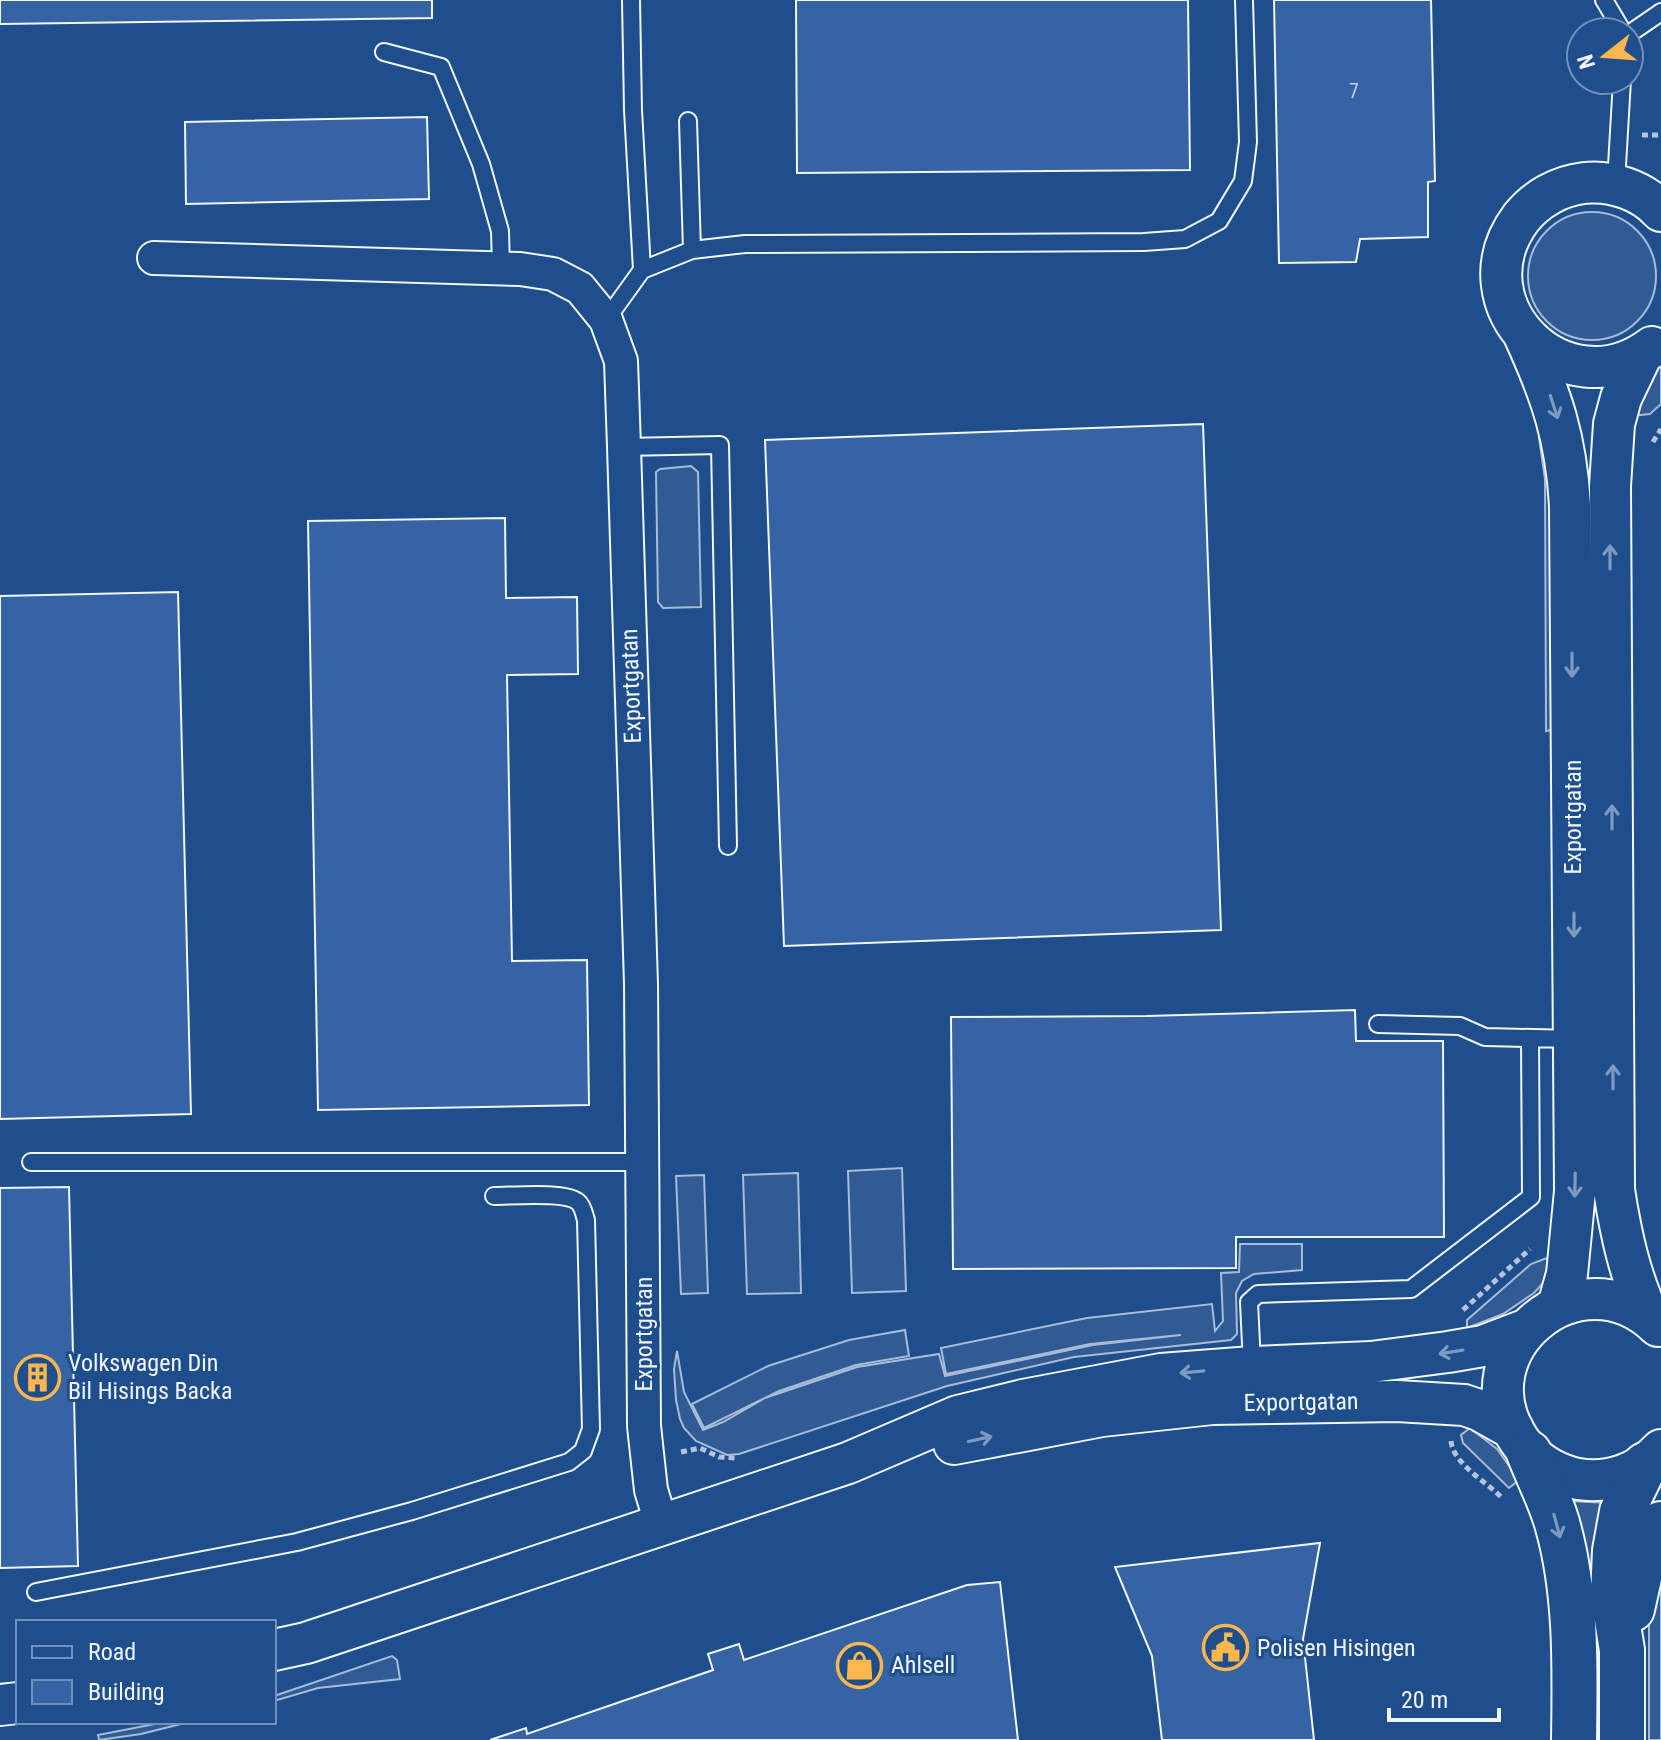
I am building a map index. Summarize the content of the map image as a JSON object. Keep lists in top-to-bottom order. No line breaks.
{"streets":{"street":["Exportgatan"]},"places":{"building":["Volkswagen Din Bil Hisings Backa"],"public building":["Polisen Hisingen"],"shop":["Ahlsell"]},"house_numbers":["7"],"legend":["Road","Building"],"scale_bar":"20 m","north":"left"}
